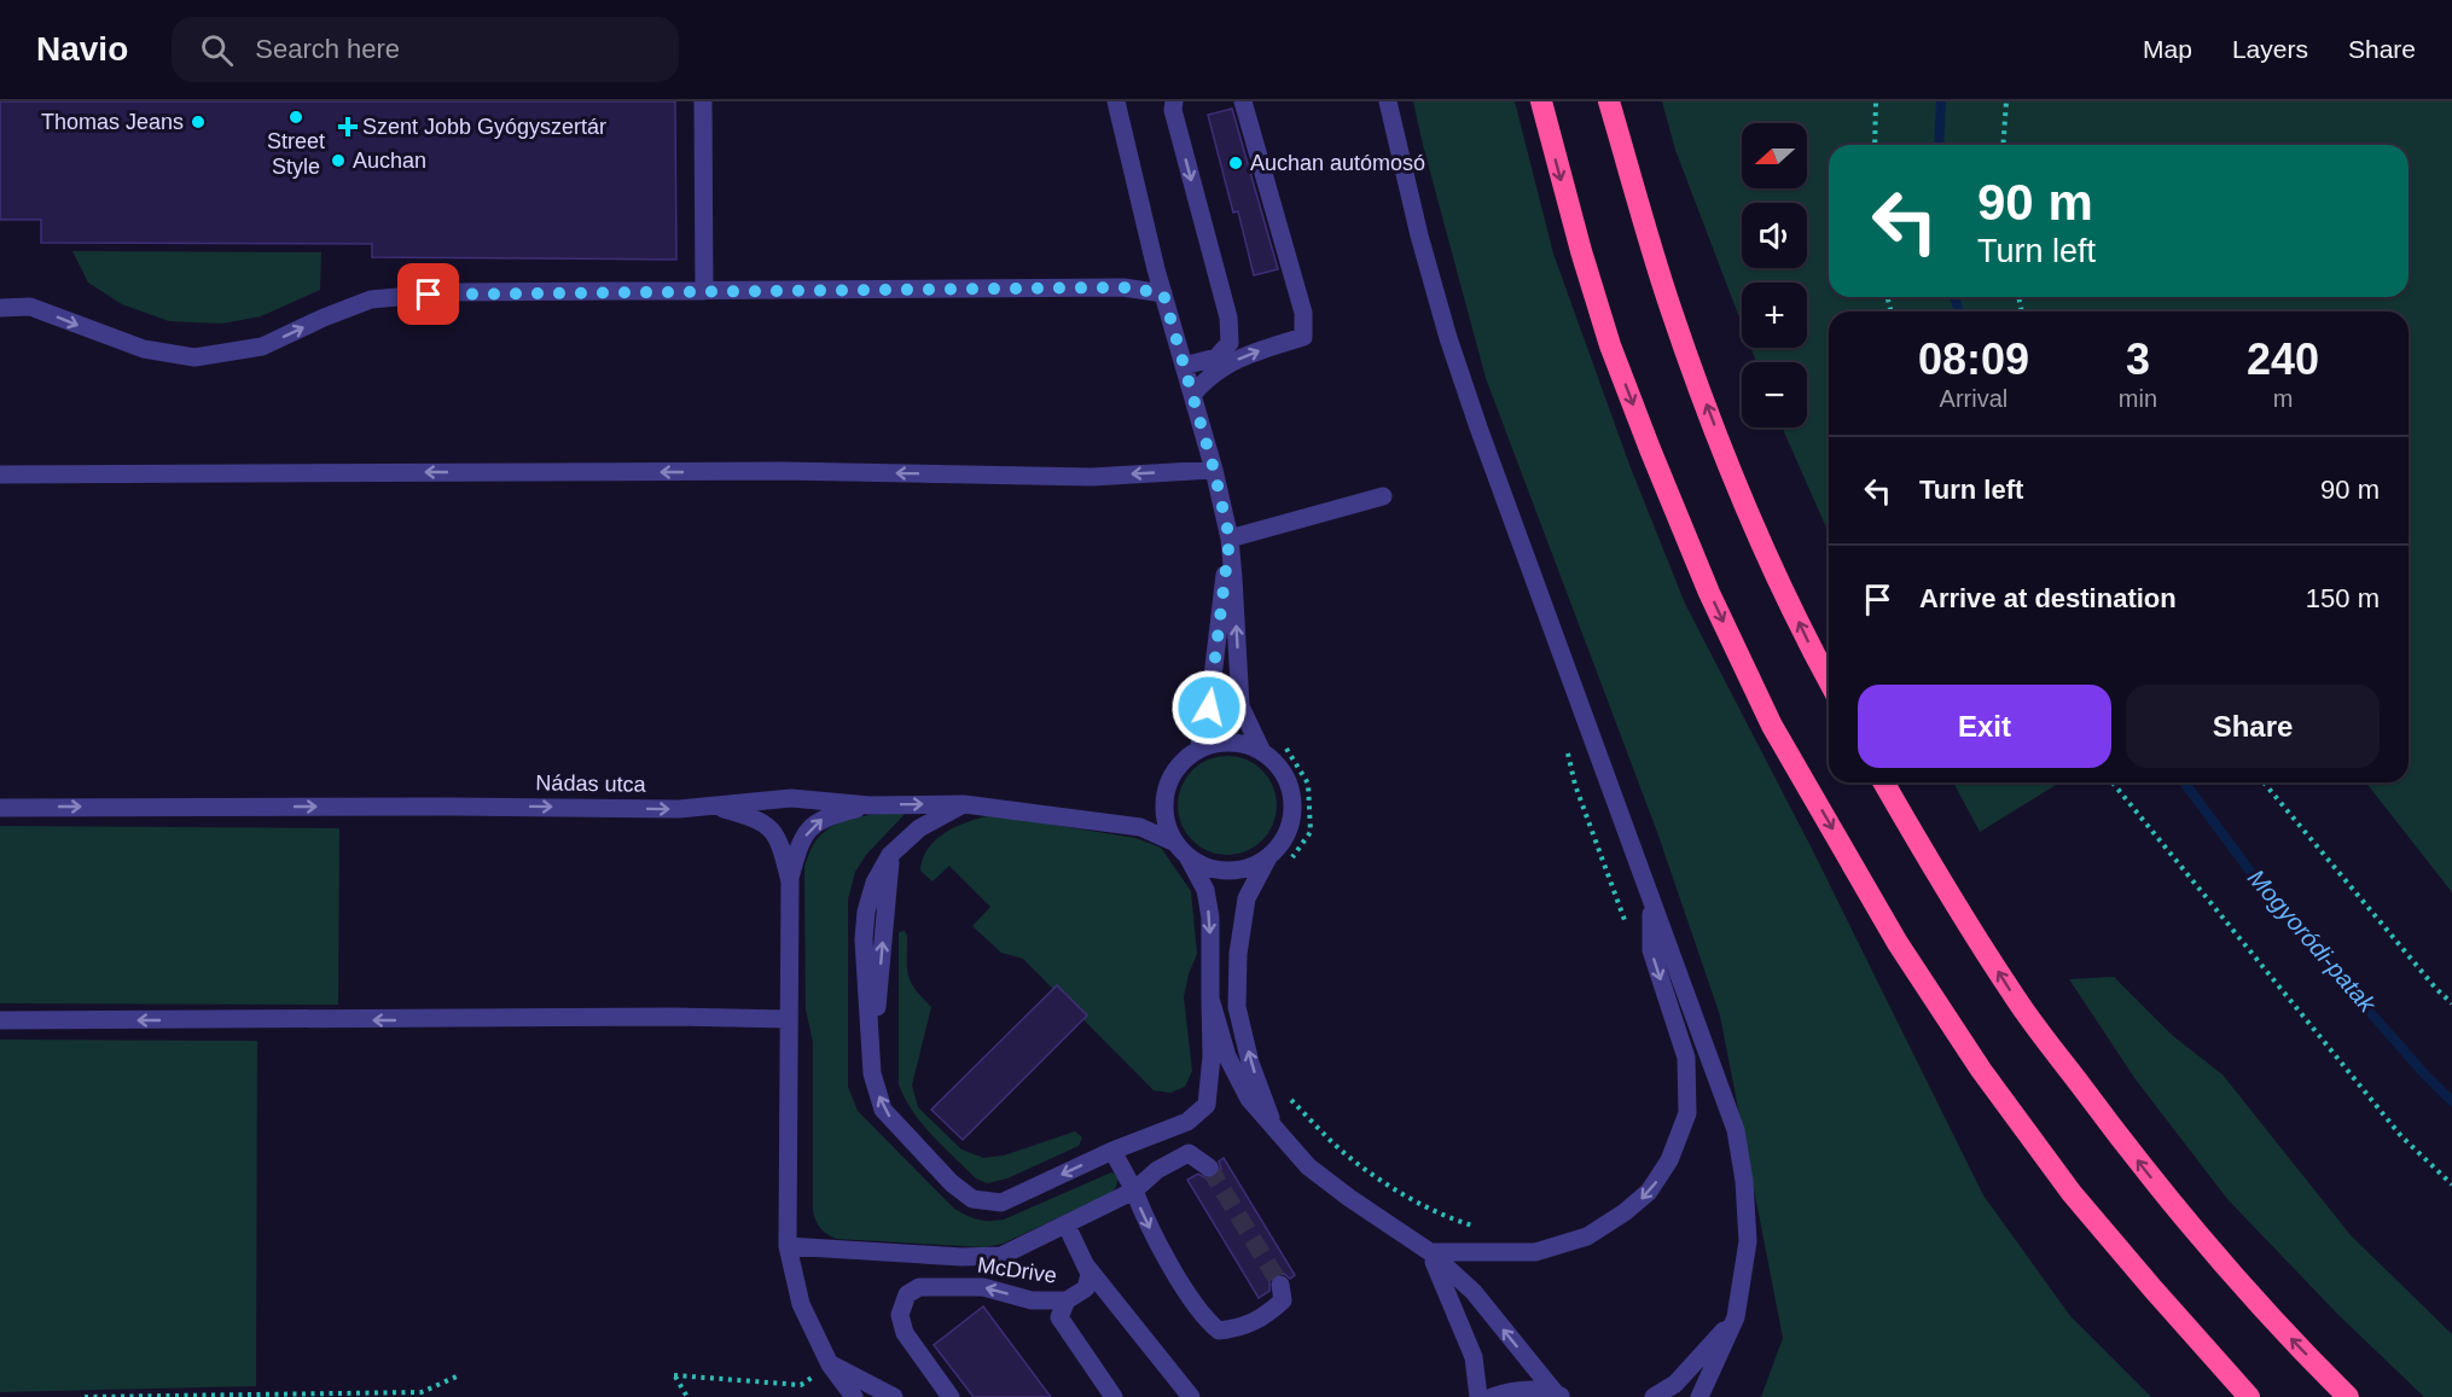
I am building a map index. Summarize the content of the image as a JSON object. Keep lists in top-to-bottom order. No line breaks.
{"streets":{"street":["Nádas utca","McDrive"]},"one_way":["Nádas utca"],"water":["Mogyoródi-patak"],"places":{"other":["Street Style","Thomas Jeans","Auchan","Auchan autómosó"],"health":["Szent Jobb Gyógyszertár"]},"north":"left","page":{"header":"Navio","search":"Search here","nav":["Map","Layers","Share"],"map_buttons":["+","−"],"turn":["90 m","Turn left"],"eta":["08:09","Arrival","3","min","240","m"],"list":[{"name":"Turn left","value":"90 m"},{"name":"Arrive at destination","value":"150 m"}],"buttons":["Exit","Share"]}}
